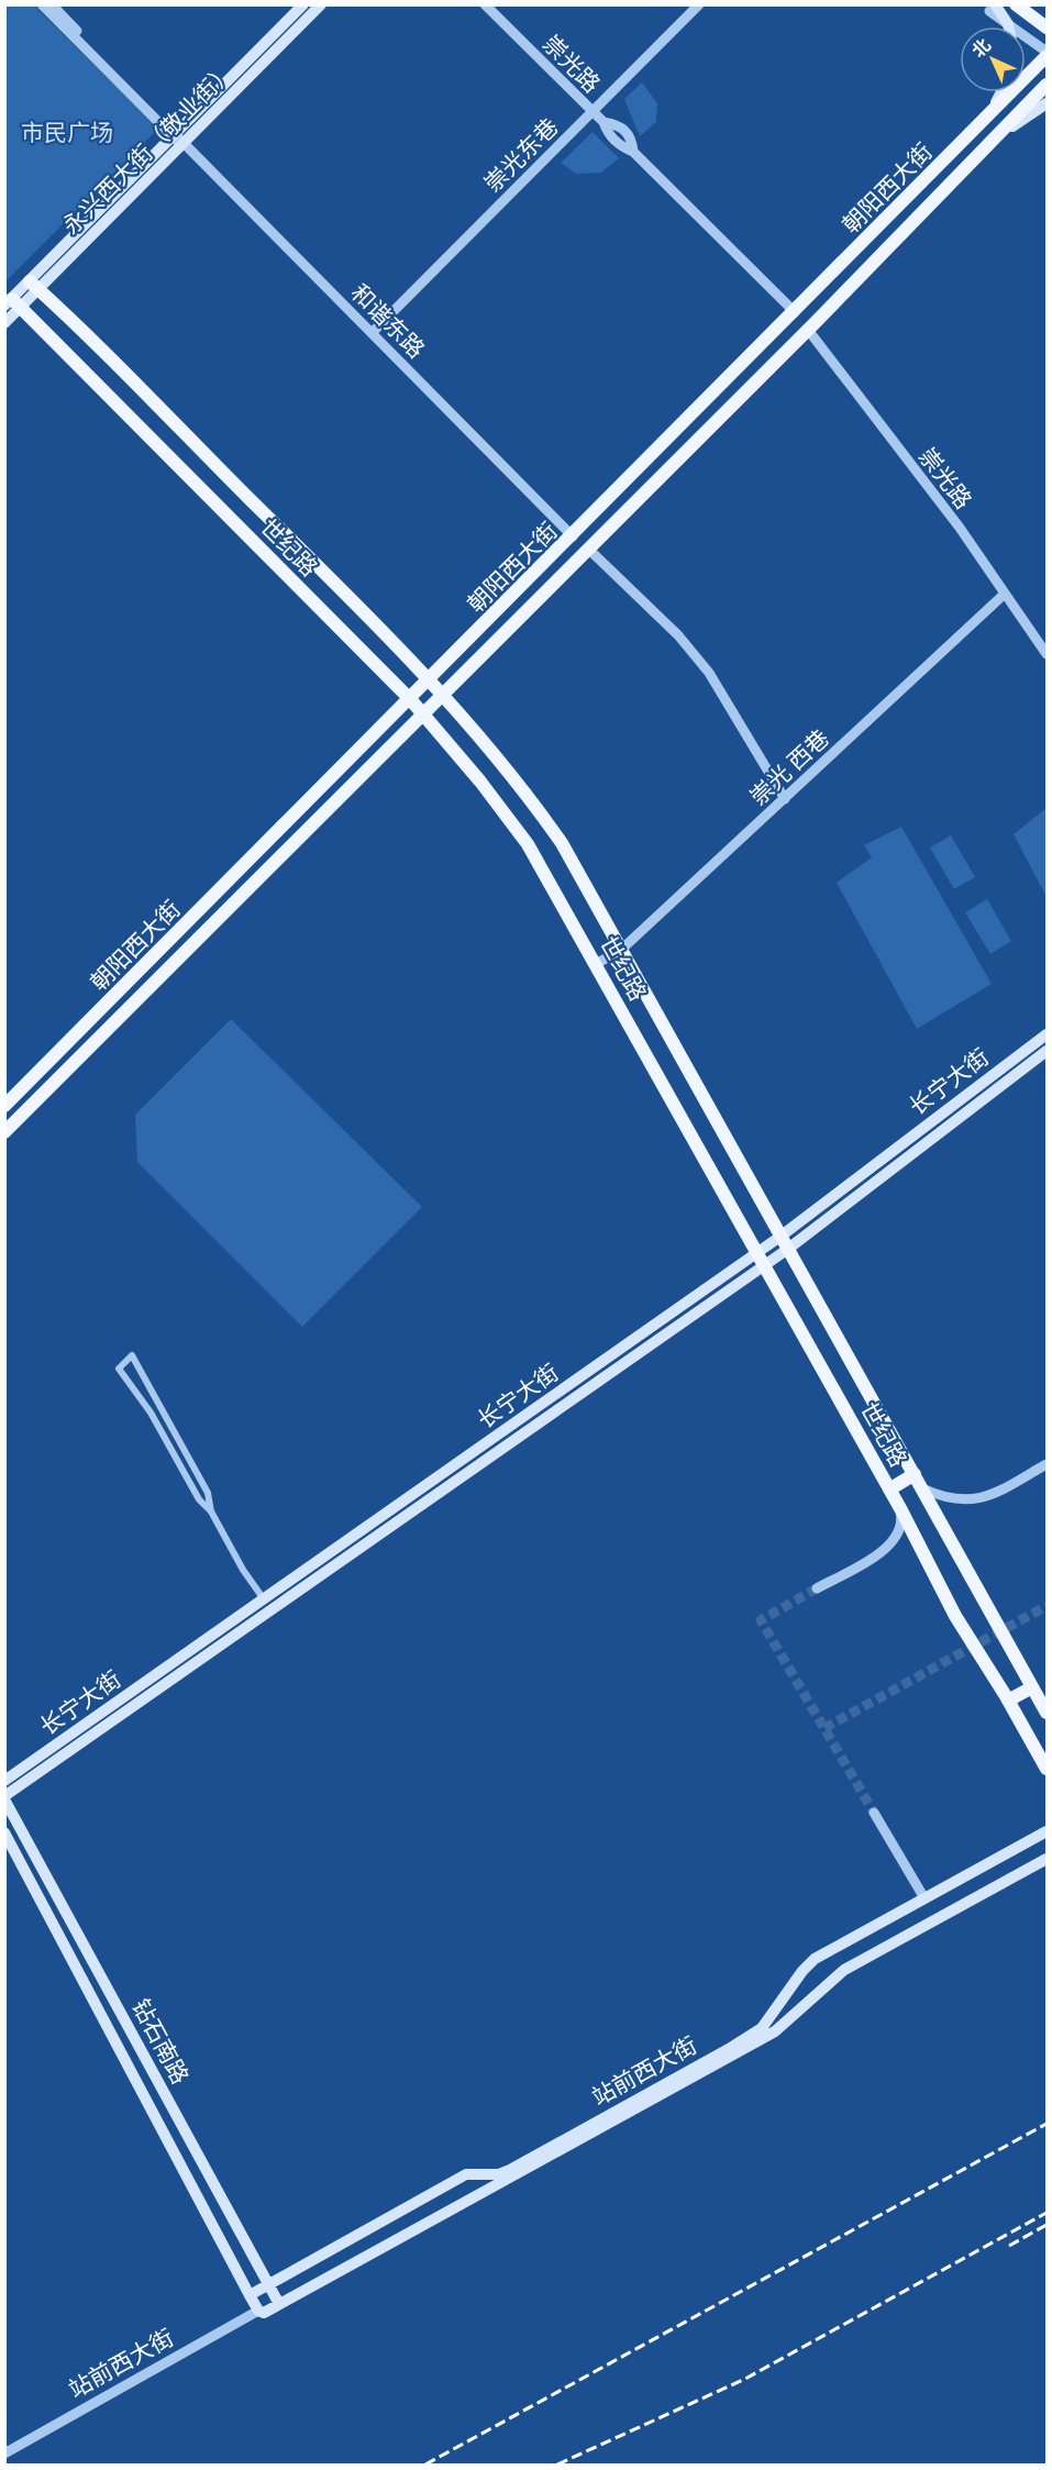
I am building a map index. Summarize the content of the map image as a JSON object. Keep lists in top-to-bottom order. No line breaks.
{"streets":{"main road":["永兴西大街（敬业街）","朝阳西大街","世纪路","长宁大街","钻石南路","站前西大街"],"street":["崇光路","崇光东巷","和谐东路","崇光 西巷"]},"crossings":[["崇光路","崇光东巷"],["崇光路","朝阳西大街"],["崇光路","崇光 西巷"],["永兴西大街（敬业街）","和谐东路"],["永兴西大街（敬业街）","世纪路"],["崇光东巷","和谐东路"],["朝阳西大街","和谐东路"],["朝阳西大街","世纪路"],["世纪路","崇光 西巷"],["世纪路","长宁大街"],["长宁大街","钻石南路"],["钻石南路","站前西大街"]],"parks":["市民广场"],"north":"top left"}
